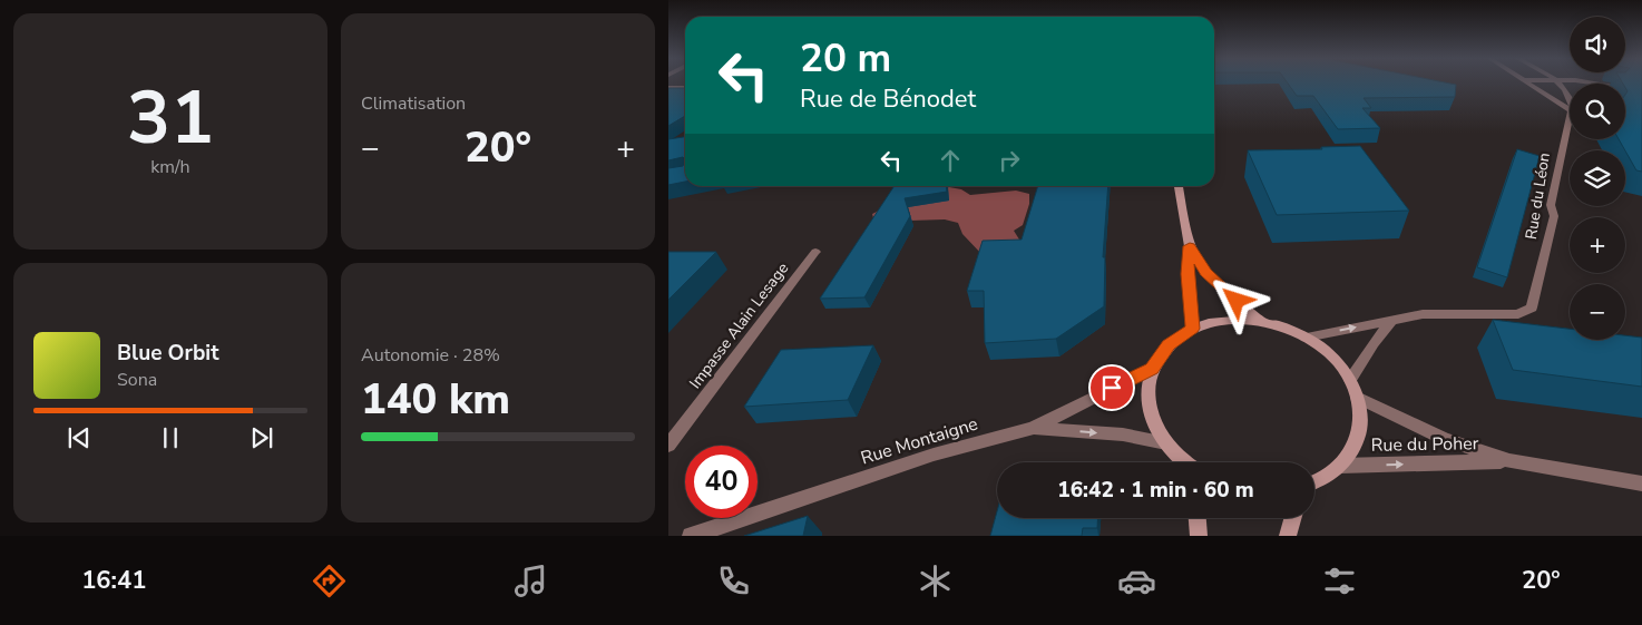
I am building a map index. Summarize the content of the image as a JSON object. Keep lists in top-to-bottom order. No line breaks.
{"streets":{"street":["Rue du Léon","Impasse Alain Lesage","Rue Montaigne","Rue du Poher"]},"page":{"tile":[["31","km/h"],"Climatisation",["Autonomie · 28%","140 km"]],"map_buttons":["+","−"],"turn":["20 m","Rue de Bénodet"],"heat":["−","20°","+"],"song":["Blue Orbit","Sona"],"limit":"40","trip":"16:42 · 1 min · 60 m","tabs":["16:41","20°"]}}
